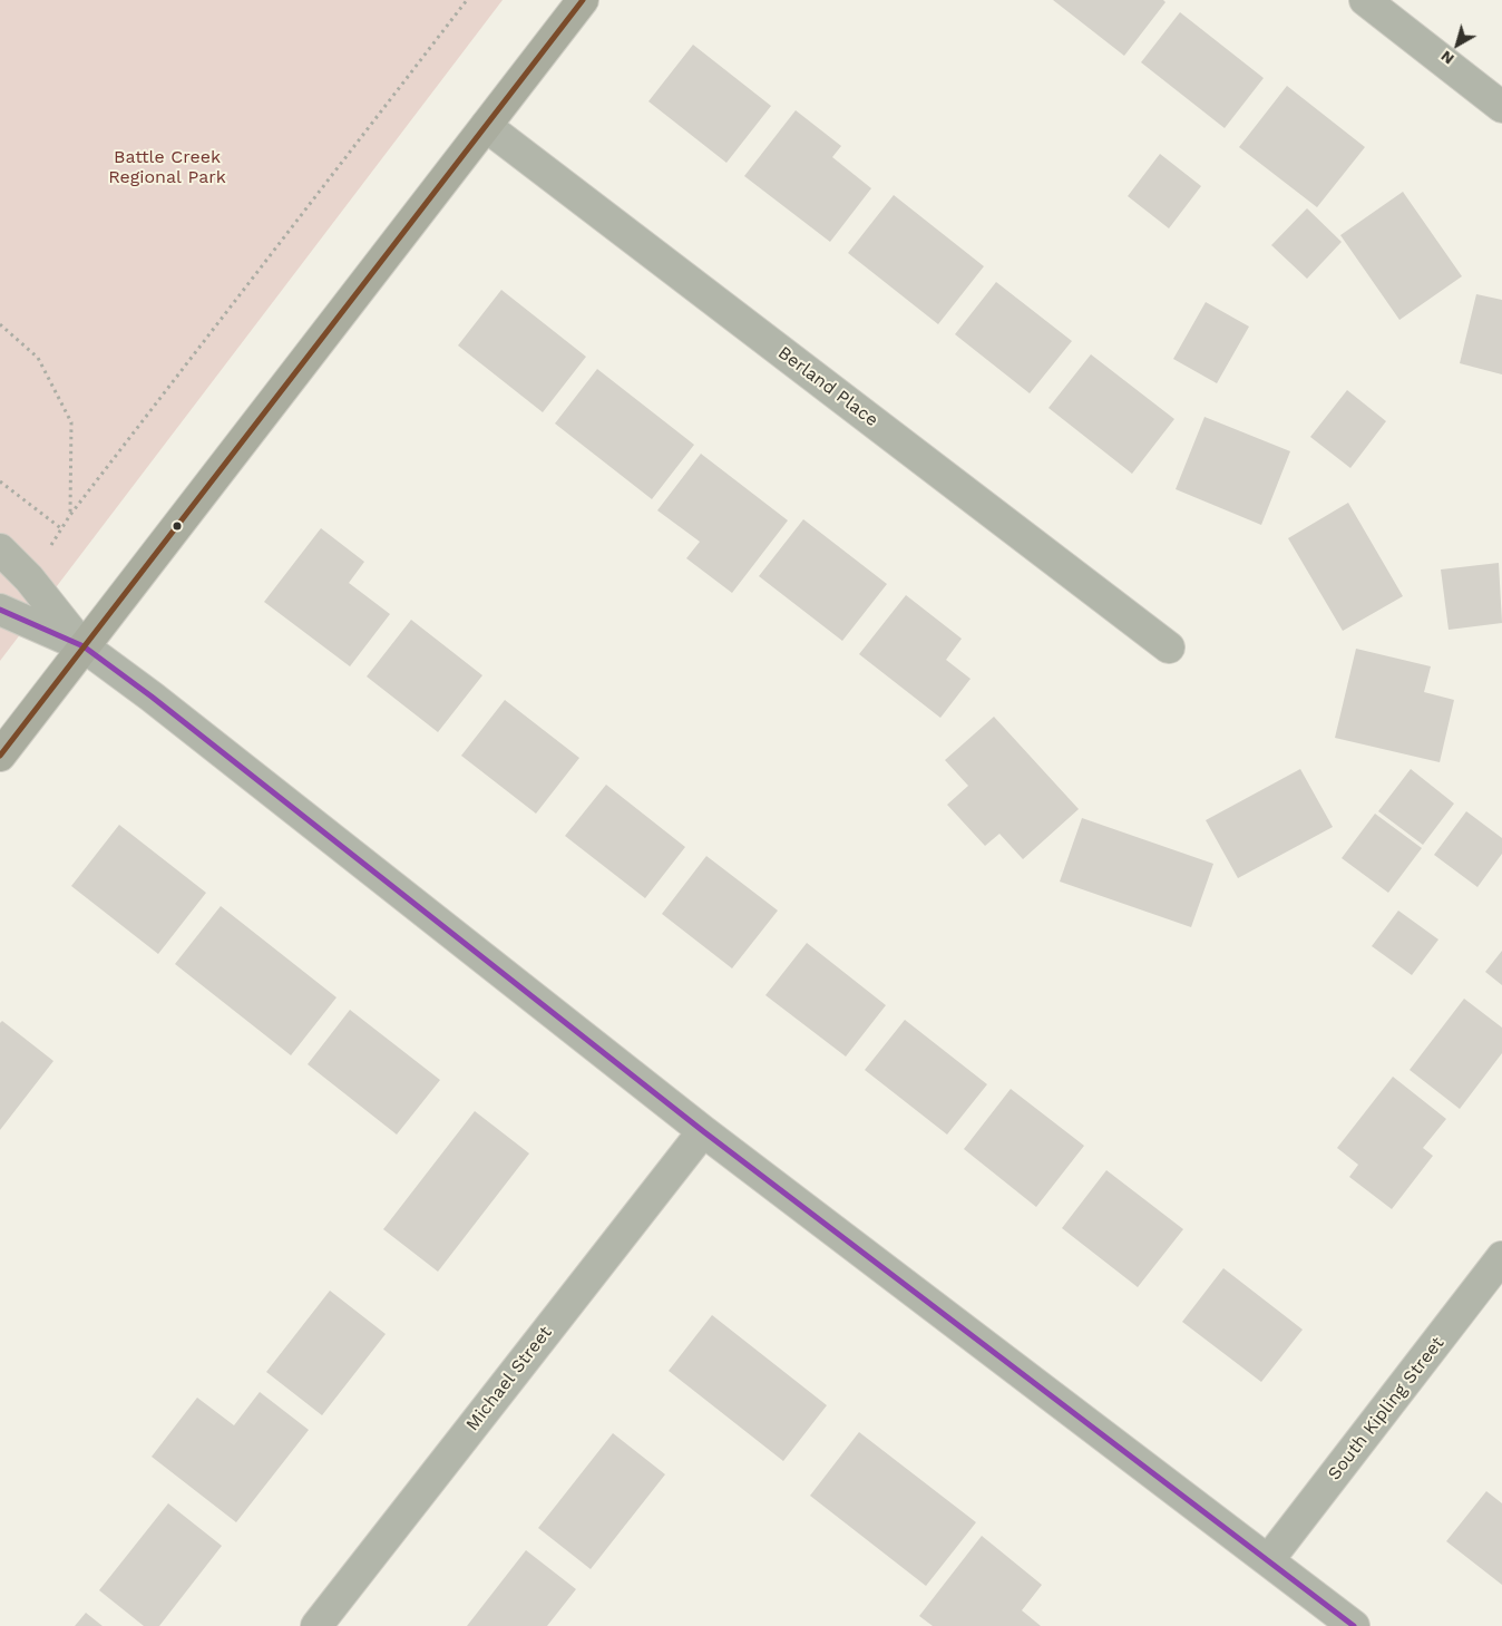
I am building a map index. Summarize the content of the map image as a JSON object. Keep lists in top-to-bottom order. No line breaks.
{"streets":{"street":["Berland Place","Michael Street","South Kipling Street"]},"parks":["Battle Creek Regional Park"],"north":"bottom left"}
